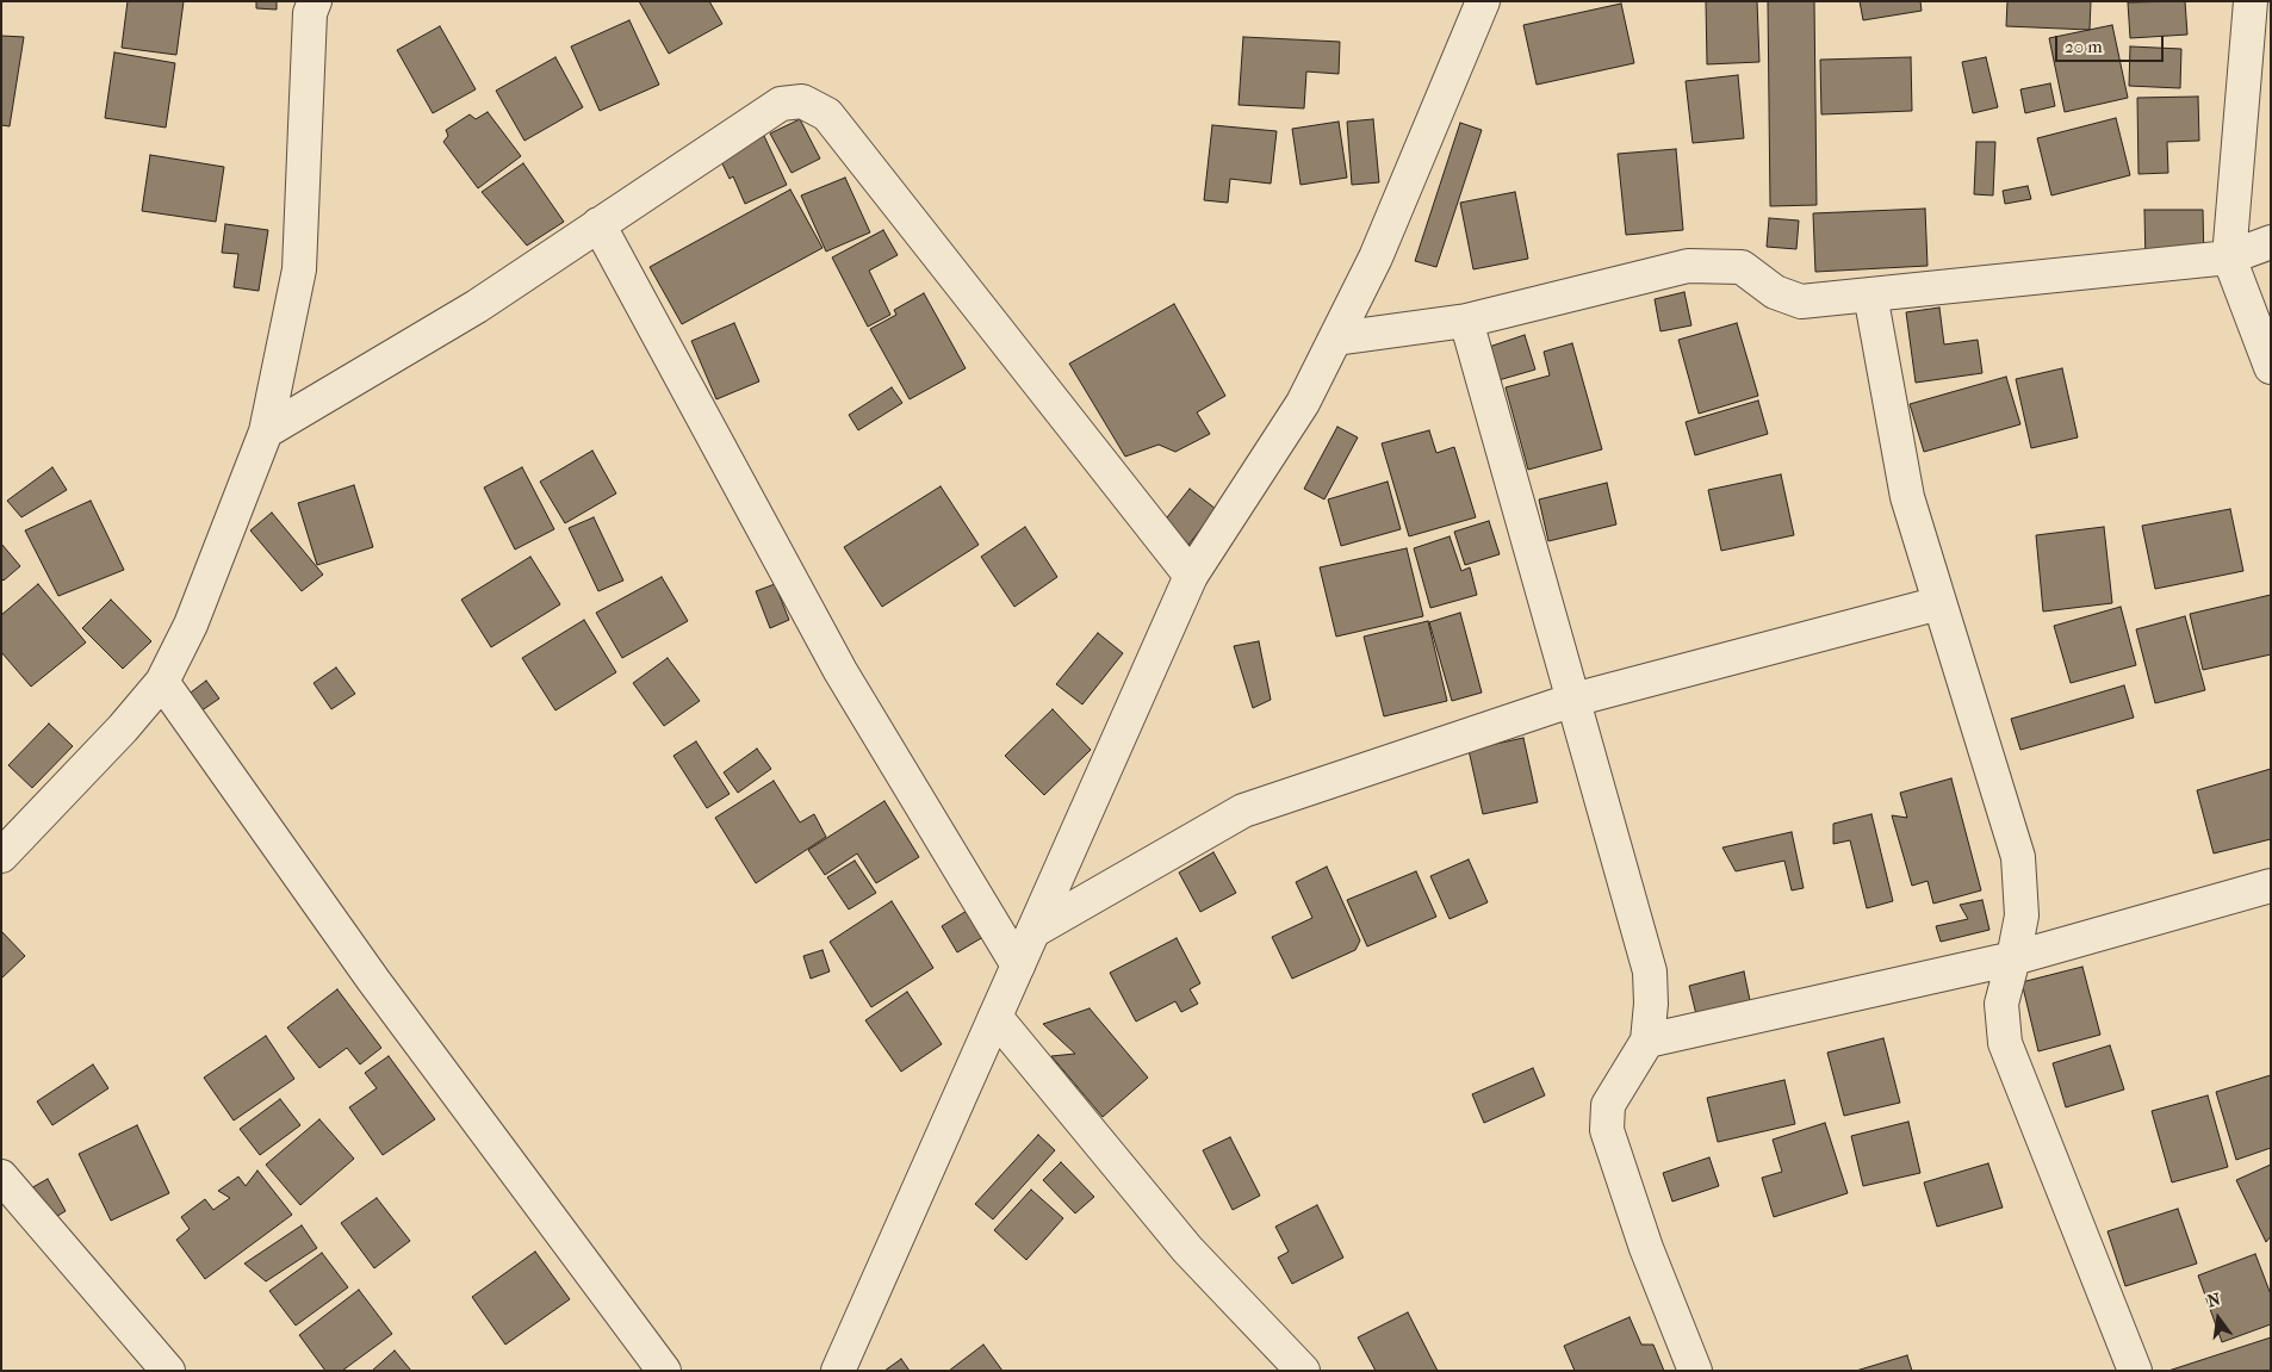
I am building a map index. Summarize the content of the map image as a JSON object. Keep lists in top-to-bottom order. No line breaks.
{"scale_bar":"20 m","north":"top"}
